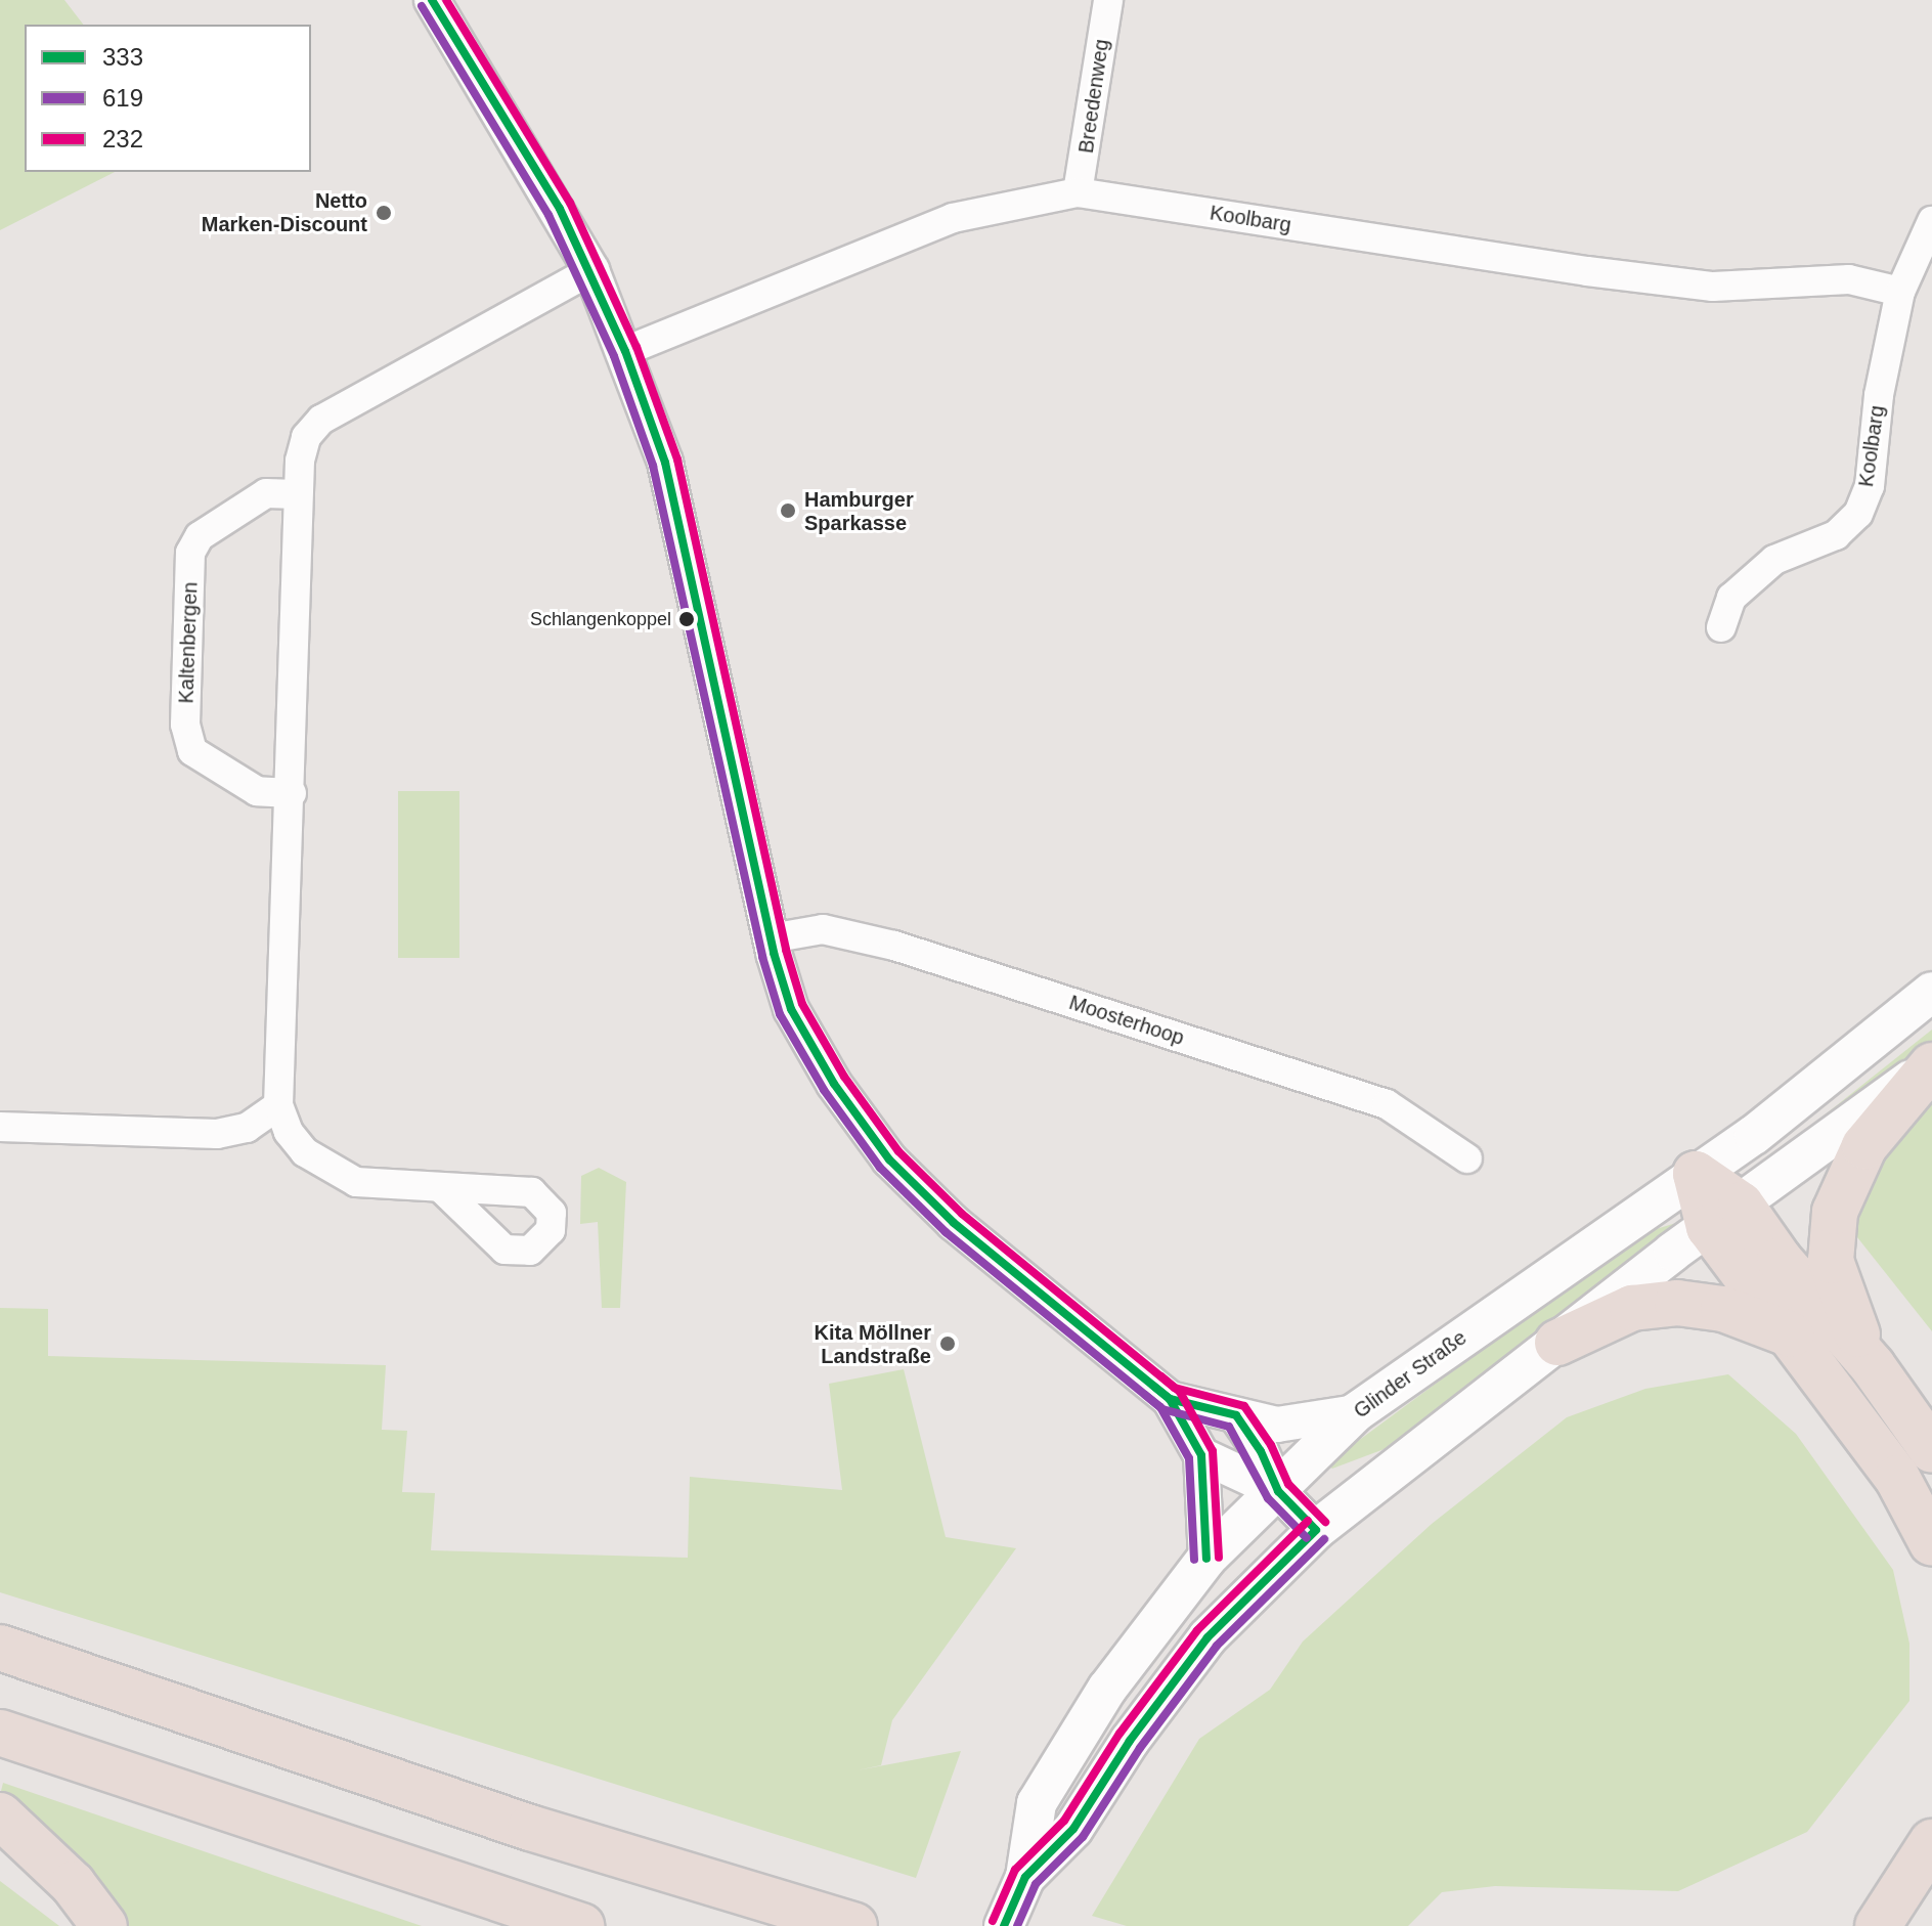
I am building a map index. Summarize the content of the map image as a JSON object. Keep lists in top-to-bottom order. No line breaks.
{"streets":{"main road":["Glinder Straße"],"street":["Breedenweg","Koolbarg","Kaltenbergen","Moosterhoop"]},"crossings":[["Breedenweg","Koolbarg"]],"places":["Netto Marken-Discount","Hamburger Sparkasse","Schlangenkoppel","Kita Möllner Landstraße"],"lines":["transit line 333","transit line 232","transit line 619"],"legend":["333","619","232"]}
